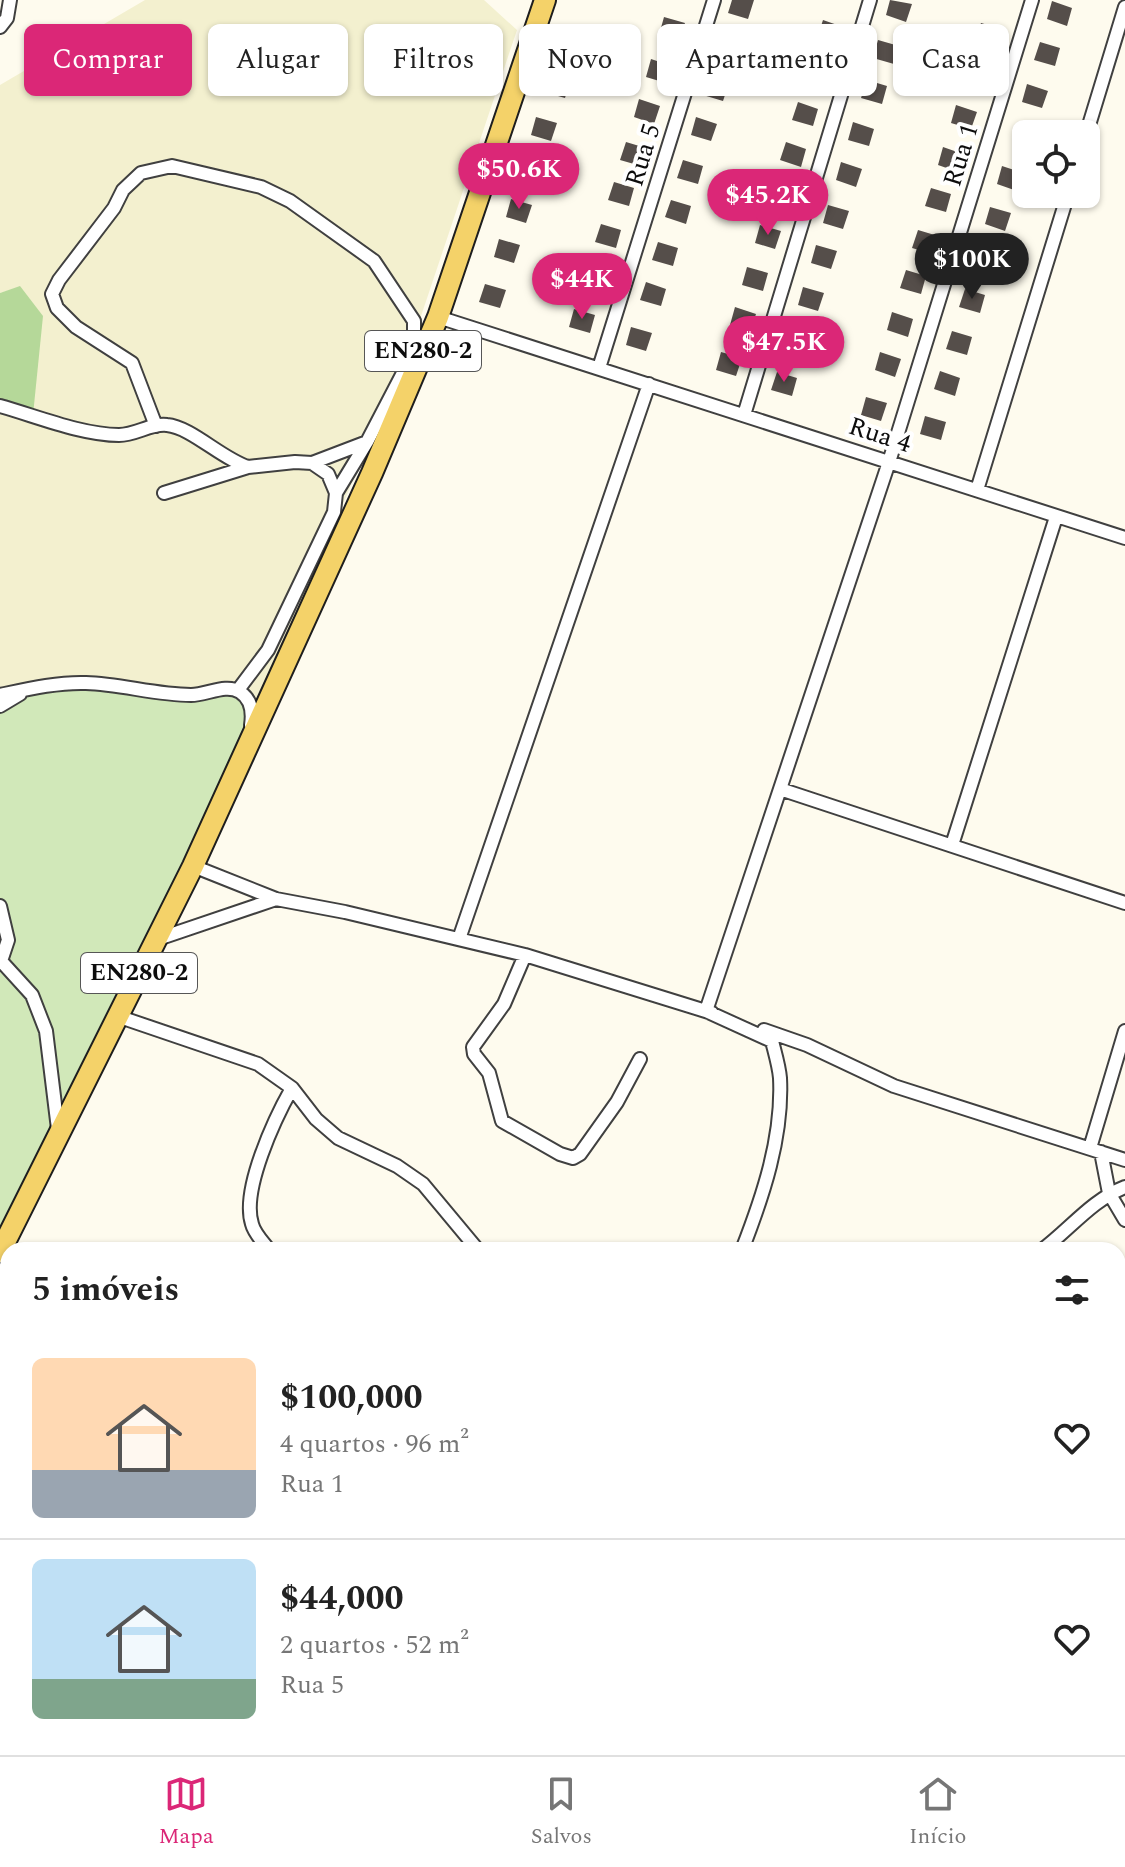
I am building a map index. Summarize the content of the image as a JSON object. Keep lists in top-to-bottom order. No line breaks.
{"streets":{"main road":["EN280-2"],"street":["Rua 5","Rua 1","Rua 4"]},"crossings":[["Rua 5","Rua 4"],["Rua 1","Rua 4"],["EN280-2","Rua 4"]],"page":{"chip":["Comprar","Alugar","Filtros","Novo","Apartamento","Casa"],"price":["$50.6K","$45.2K","$100K","$44K","$47.5K"],"heading":"5 imóveis","list":[{"name":"$100,000","note":"4 quartos · 96 m² · Rua 1"},{"name":"$44,000","note":"2 quartos · 52 m² · Rua 5"}],"tabs":["Mapa","Salvos","Início"]}}
